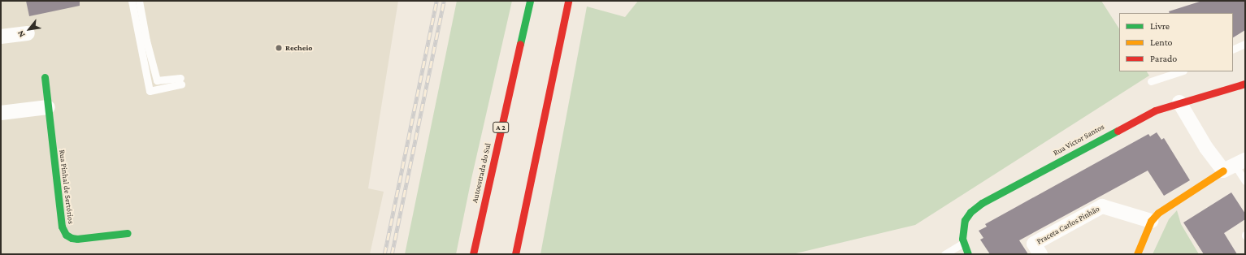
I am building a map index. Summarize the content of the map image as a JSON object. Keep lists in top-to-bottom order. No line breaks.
{"streets":{"main road":["A 2","Rua Victor Santos","Autoestrada do Sul","Rua Pinhal de Sertórios"],"street":["Praceta Carlos Pinhão"]},"places":["Recheio"],"legend":["Livre","Lento","Parado"],"north":"bottom left"}
